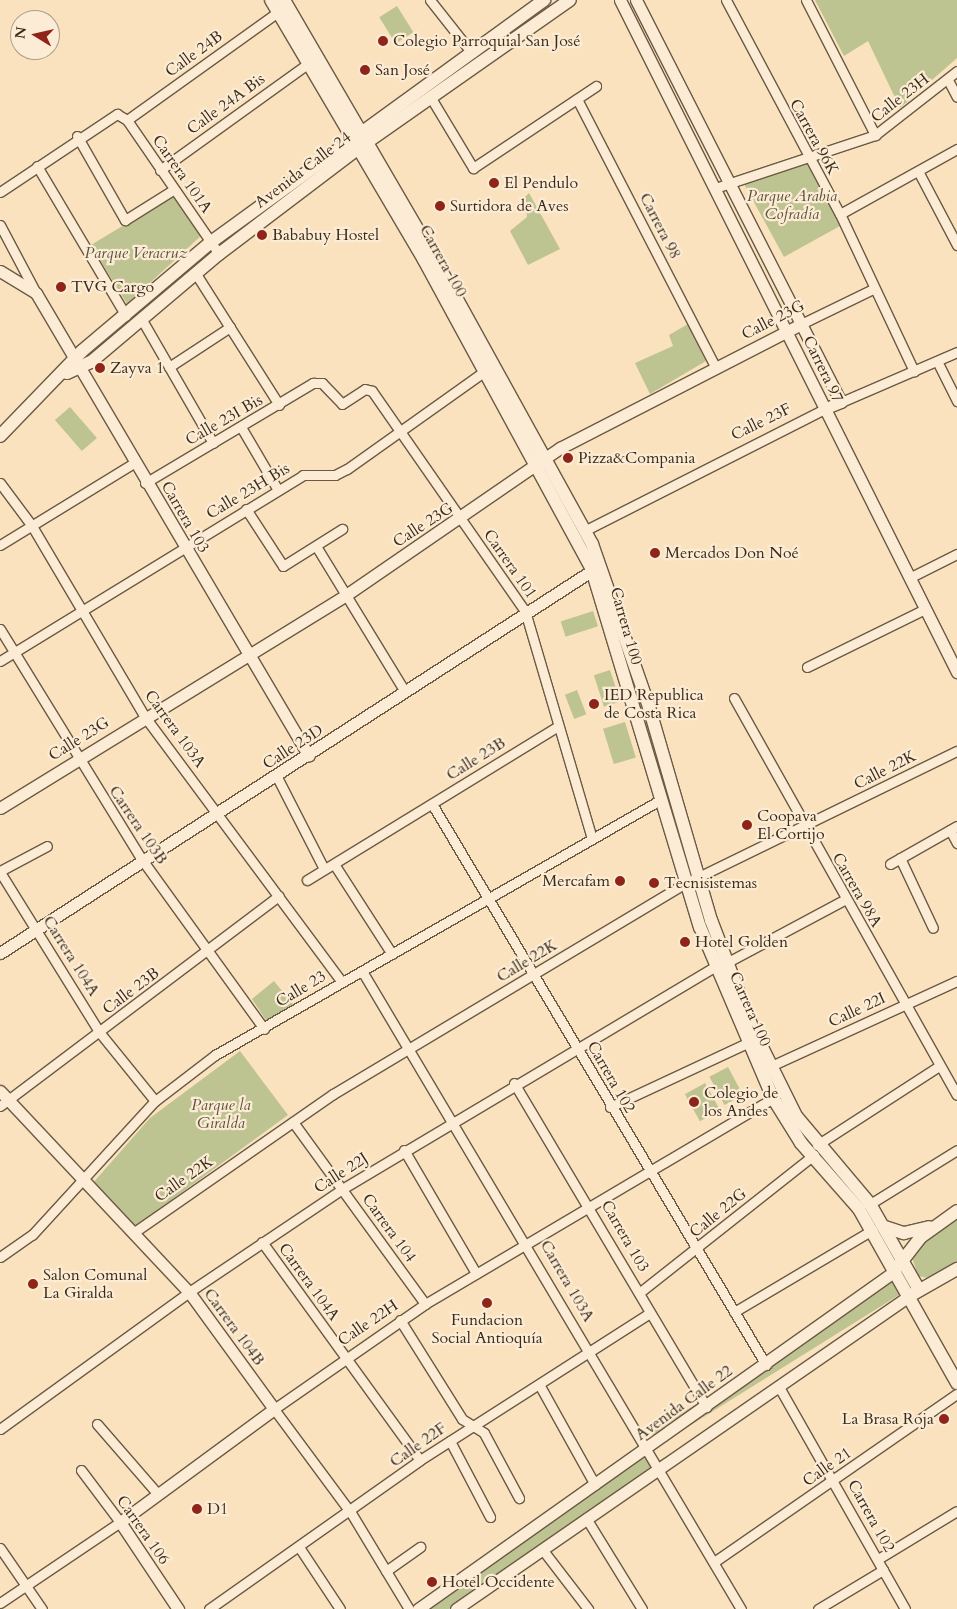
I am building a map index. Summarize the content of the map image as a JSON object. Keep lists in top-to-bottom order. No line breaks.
{"streets":{"main road":["Avenida Calle 24","Carrera 100","Avenida Calle 22"],"street":["Calle 24B","Calle 23H","Calle 24A Bis","Carrera 96K","Carrera 101A","Carrera 98","Calle 23G","Carrera 97","Calle 23I Bis","Calle 23F","Calle 23H Bis","Carrera 103","Carrera 101","Carrera 103A","Calle 23D","Calle 23B","Calle 22K","Carrera 103B","Carrera 98A","Carrera 104A","Calle 23","Calle 22I","Carrera 102","Calle 22J","Calle 22G","Carrera 104","Calle 22H","Carrera 104B","Calle 22F","Calle 21","Carrera 106"]},"crossings":[["Calle 24B","Carrera 101A"],["Calle 24B","Carrera 100"],["Calle 23H","Carrera 96K"],["Calle 23H","Carrera 97"],["Calle 24A Bis","Carrera 101A"],["Calle 24A Bis","Carrera 100"],["Carrera 96K","Calle 23G"],["Carrera 96K","Calle 23F"],["Avenida Calle 24","Carrera 101A"],["Avenida Calle 24","Carrera 100"],["Avenida Calle 24","Carrera 103"],["Carrera 98","Calle 23G"],["Carrera 100","Calle 23G"],["Carrera 100","Calle 23F"],["Carrera 100","Calle 23H Bis"],["Carrera 100","Calle 23D"],["Carrera 100","Calle 22K"],["Carrera 100","Calle 23"],["Carrera 100","Calle 22I"],["Carrera 100","Calle 22J"],["Carrera 100","Calle 22G"],["Carrera 100","Calle 22H"],["Carrera 100","Avenida Calle 22"],["Calle 23G","Carrera 97"],["Calle 23G","Carrera 103"],["Calle 23G","Carrera 101"],["Calle 23G","Carrera 103A"],["Calle 23G","Carrera 103B"],["Carrera 97","Calle 23F"],["Calle 23I Bis","Carrera 103"],["Calle 23I Bis","Carrera 101"],["Calle 23H Bis","Carrera 103"],["Calle 23H Bis","Carrera 101"],["Calle 23H Bis","Carrera 103A"],["Calle 23H Bis","Carrera 103B"],["Carrera 103","Calle 23D"],["Carrera 103","Calle 22J"],["Carrera 103","Calle 22G"],["Carrera 103","Calle 22H"],["Carrera 103","Avenida Calle 22"],["Carrera 103","Calle 22F"],["Carrera 101","Calle 23D"],["Carrera 101","Calle 23B"],["Carrera 101","Calle 23"],["Carrera 103A","Calle 23D"],["Carrera 103A","Calle 23B"],["Carrera 103A","Calle 22K"],["Carrera 103A","Calle 23"],["Carrera 103A","Calle 22J"],["Carrera 103A","Calle 22H"],["Carrera 103A","Avenida Calle 22"],["Carrera 103A","Calle 22F"],["Carrera 103A","Calle 21"],["Calle 23D","Carrera 103B"],["Calle 23D","Carrera 104A"],["Calle 23B","Carrera 103B"],["Calle 23B","Carrera 104A"],["Calle 23B","Carrera 102"],["Calle 23B","Carrera 104B"],["Calle 22K","Carrera 98A"],["Calle 22K","Carrera 102"],["Calle 22K","Carrera 104"],["Calle 22K","Carrera 104B"],["Carrera 103B","Calle 23"],["Carrera 98A","Calle 22I"],["Carrera 98A","Calle 22J"],["Carrera 98A","Calle 22G"],["Carrera 104A","Calle 23"],["Carrera 104A","Calle 22J"],["Carrera 104A","Calle 22H"],["Carrera 104A","Calle 22F"],["Calle 23","Carrera 102"],["Calle 23","Carrera 104B"],["Carrera 102","Calle 22J"],["Carrera 102","Calle 22G"],["Carrera 102","Calle 22H"],["Carrera 102","Avenida Calle 22"],["Carrera 102","Calle 21"],["Calle 22J","Carrera 104"],["Calle 22J","Carrera 104B"],["Carrera 104","Calle 22H"],["Calle 22H","Carrera 104B"],["Calle 22H","Carrera 106"],["Carrera 104B","Calle 22F"]],"parks":["Parque Arabia Cofradía","Parque Veracruz","Parque la Giralda"],"places":["Colegio Parroquial San José","San José","El Pendulo","Surtidora de Aves","Bababuy Hostel","TVG Cargo","Zayva 1","Pizza&Compania","Mercados Don Noé","IED Republica de Costa Rica","Coopava El Cortijo","Mercafam","Tecnisistemas","Hotel Golden","Colegio de los Andes","Salon Comunal La Giralda","Fundacion Social Antioquía","La Brasa Roja","D1","Hotel Occidente"],"north":"left"}
